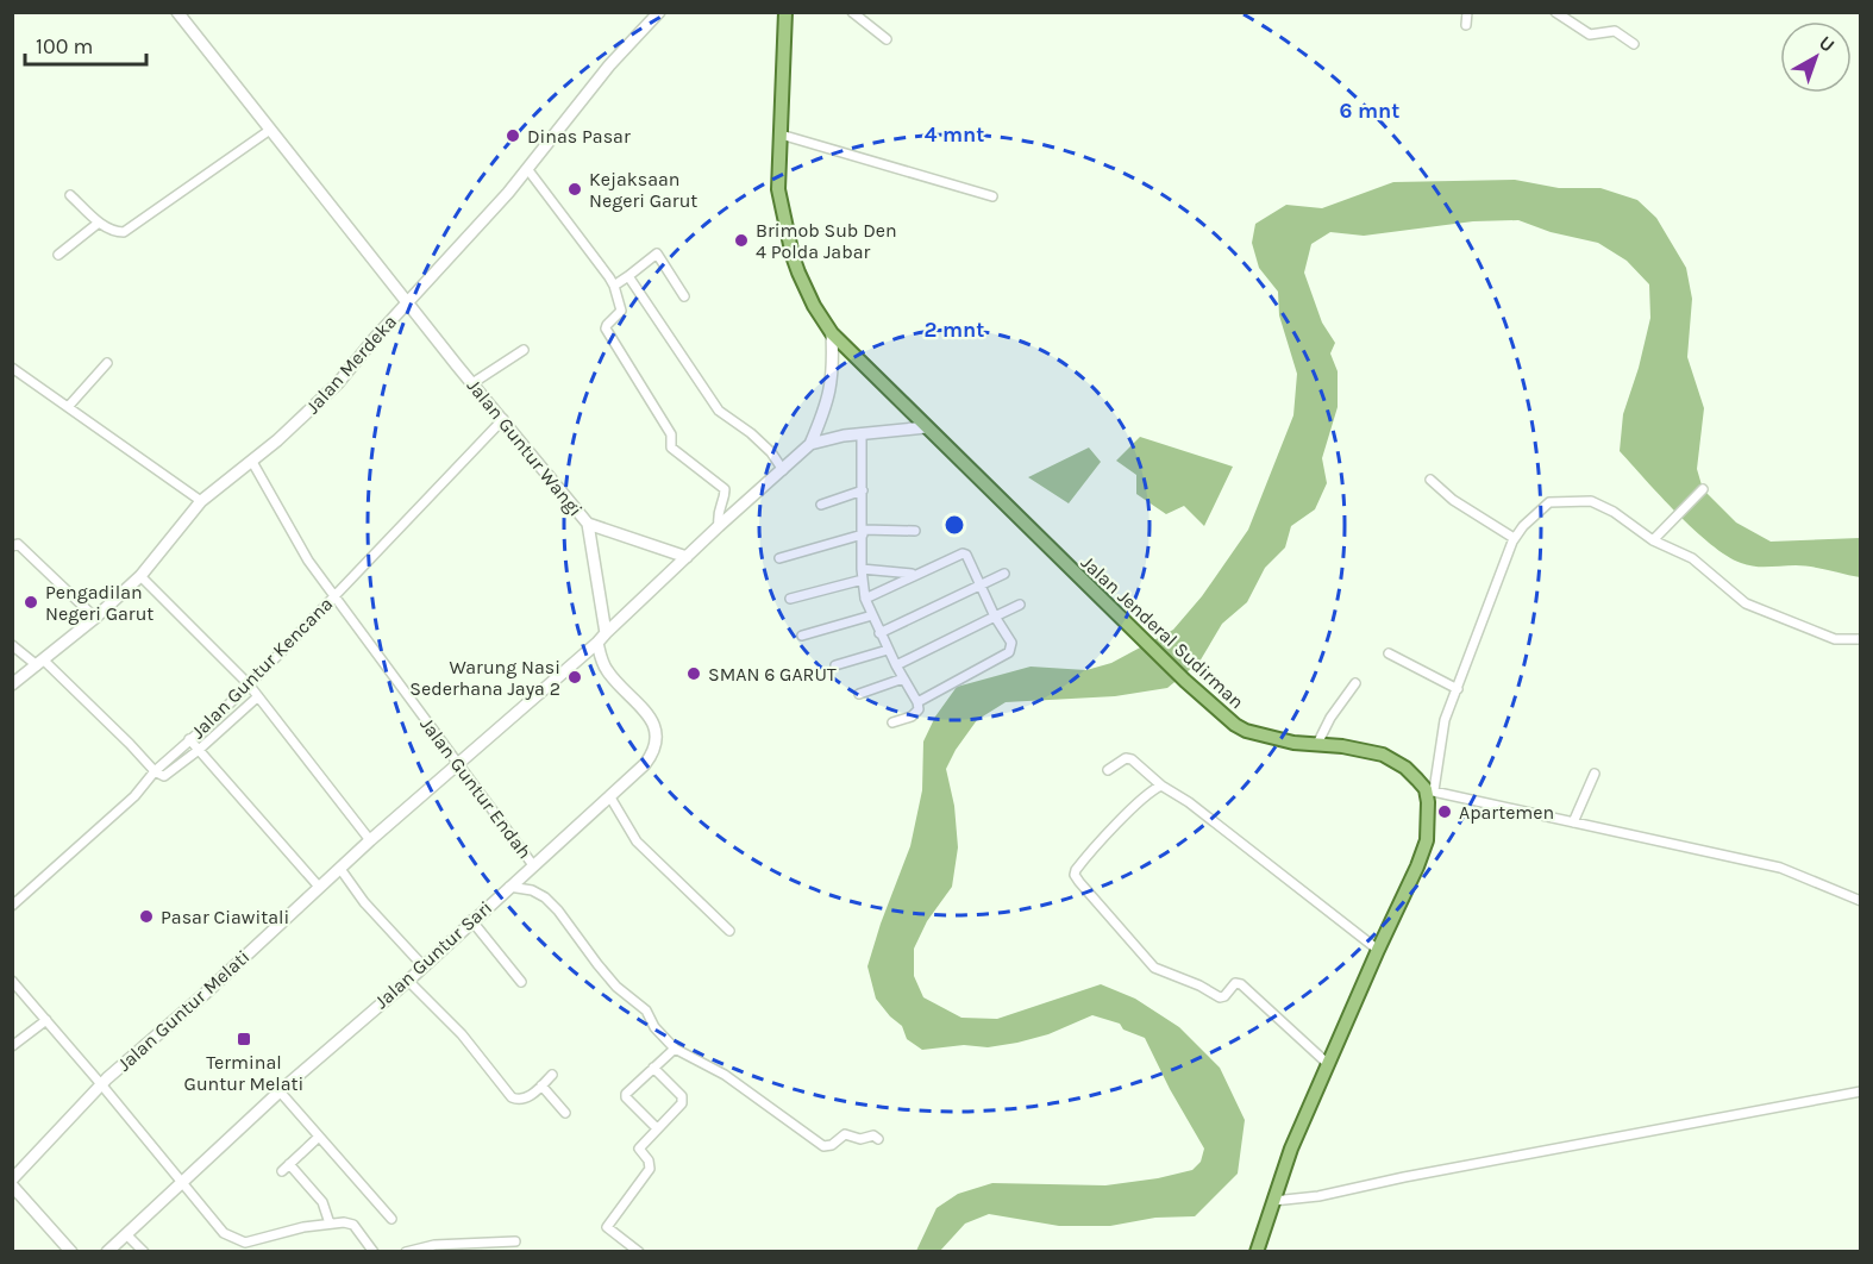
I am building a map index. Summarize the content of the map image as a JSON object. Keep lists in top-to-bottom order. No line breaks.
{"streets":{"main road":["Jalan Jenderal Sudirman"],"street":["Jalan Merdeka","Jalan Guntur Wangi","Jalan Guntur Kencana","Jalan Guntur Endah","Jalan Guntur Sari","Jalan Guntur Melati"]},"crossings":[["Jalan Merdeka","Jalan Guntur Wangi"],["Jalan Merdeka","Jalan Guntur Endah"],["Jalan Guntur Wangi","Jalan Guntur Kencana"],["Jalan Guntur Wangi","Jalan Guntur Sari"],["Jalan Guntur Wangi","Jalan Guntur Melati"],["Jalan Guntur Kencana","Jalan Guntur Endah"],["Jalan Guntur Endah","Jalan Guntur Sari"],["Jalan Guntur Endah","Jalan Guntur Melati"],["Jalan Guntur Sari","Jalan Guntur Melati"]],"places":{"other":["Dinas Pasar","Kejaksaan Negeri Garut","Brimob Sub Den 4 Polda Jabar","Pengadilan Negeri Garut","SMAN 6 GARUT","Warung Nasi Sederhana Jaya 2","Apartemen","Pasar Ciawitali"],"transit":["Terminal Guntur Melati"]},"scale_bar":"100 m","north":"top right","rings":["6 mnt","4 mnt","2 mnt"]}
